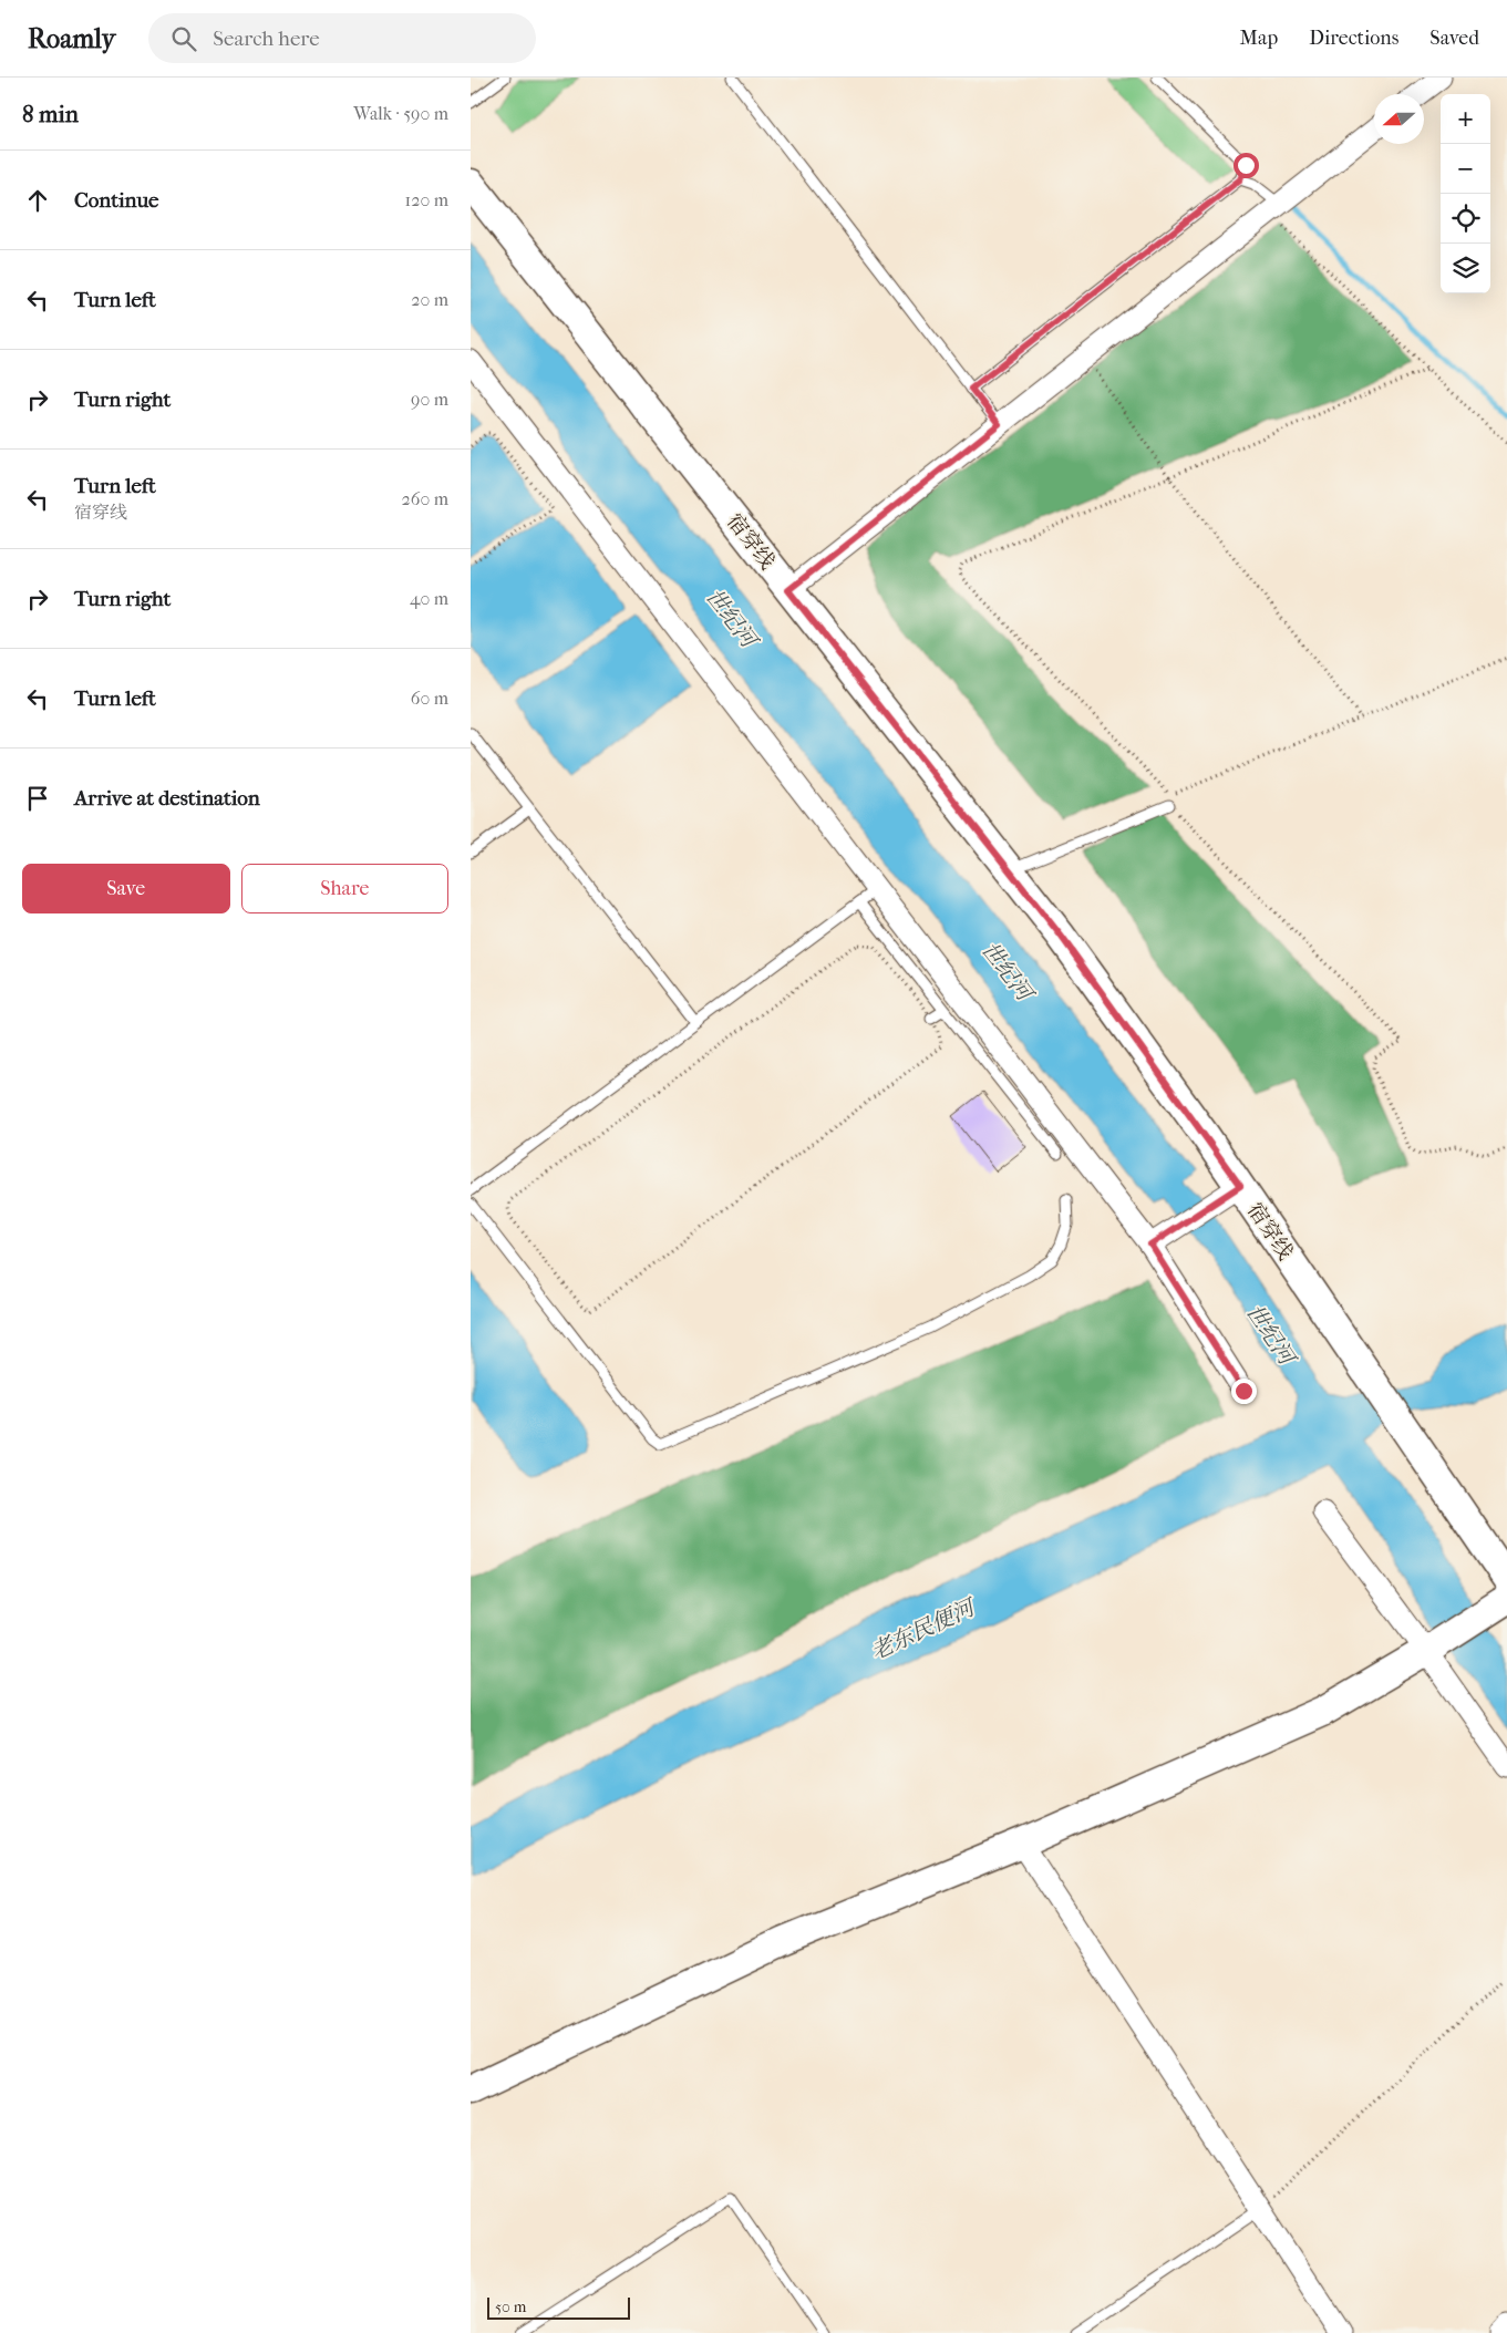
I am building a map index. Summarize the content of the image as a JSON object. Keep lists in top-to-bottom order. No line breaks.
{"streets":{"main road":["宿穿线"]},"water":["世纪河","老东民便河"],"scale_bar":"50 m","north":"left","page":{"header":"Roamly","search":"Search here","nav":["Map","Directions","Saved"],"heading":["8 min","Walk · 590 m"],"map_buttons":["+","−"],"list":[["Continue","120 m"],["Turn left","20 m"],["Turn right","90 m"],["Turn left","宿穿线","260 m"],["Turn right","40 m"],["Turn left","60 m"],"Arrive at destination"],"buttons":["Save","Share"],"scale":"50 m"}}
